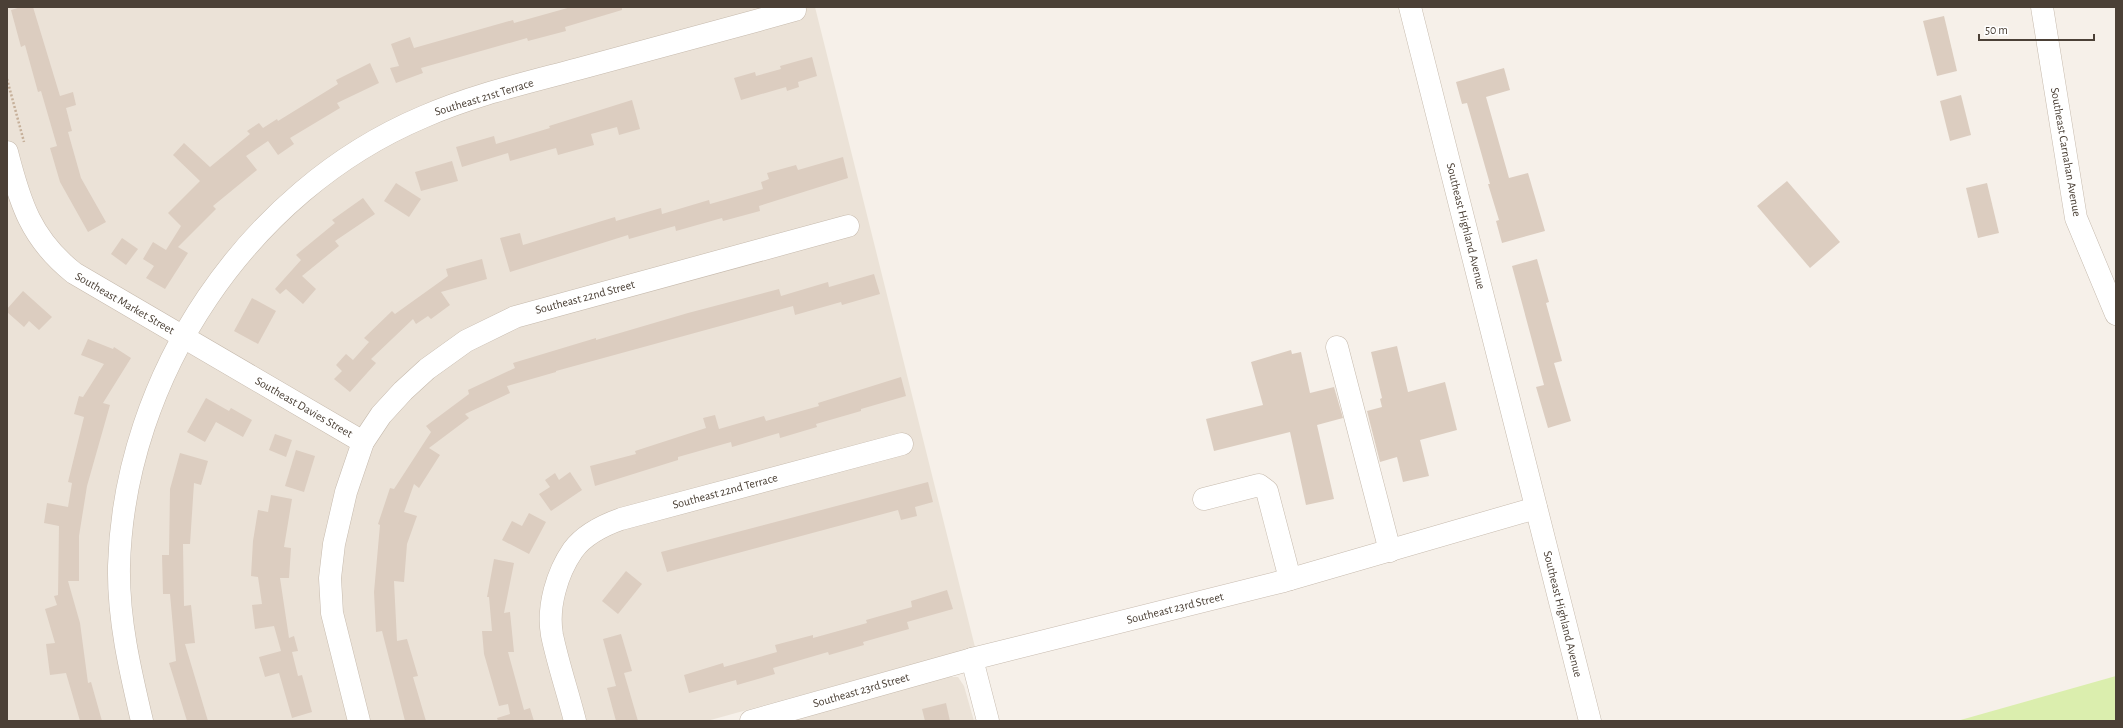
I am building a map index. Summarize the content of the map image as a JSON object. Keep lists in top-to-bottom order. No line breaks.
{"streets":{"street":["Southeast 21st Terrace","Southeast Carnahan Avenue","Southeast Highland Avenue","Southeast 22nd Street","Southeast Market Street","Southeast Davies Street","Southeast 22nd Terrace","Southeast 23rd Street"]},"crossings":[["Southeast 21st Terrace","Southeast Market Street"],["Southeast 21st Terrace","Southeast Davies Street"],["Southeast Highland Avenue","Southeast 23rd Street"],["Southeast 22nd Street","Southeast Davies Street"],["Southeast Market Street","Southeast Davies Street"]],"scale_bar":"50 m"}
